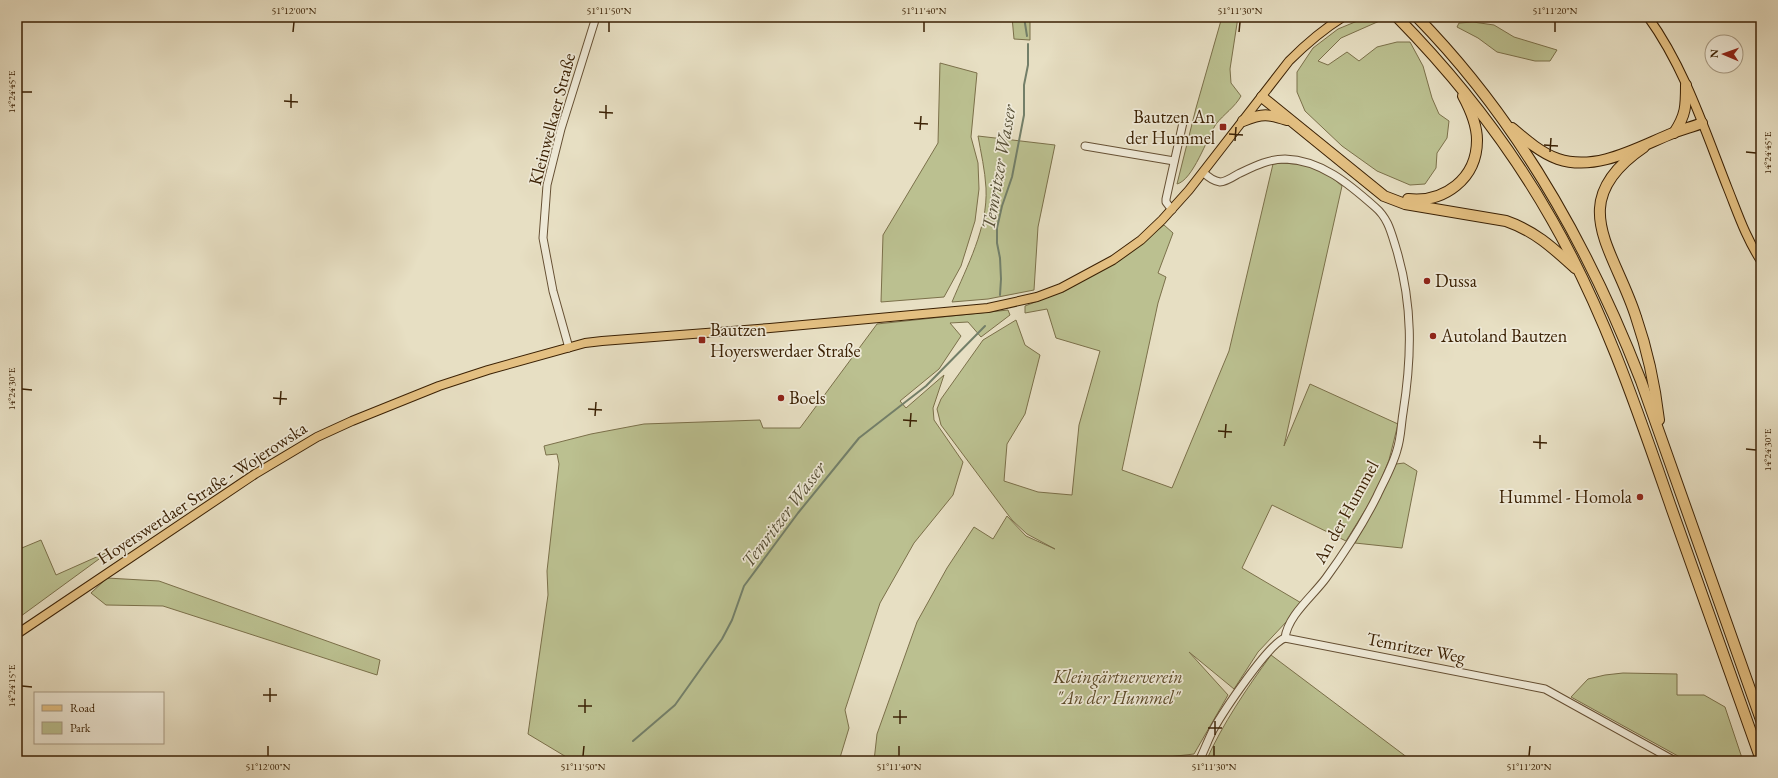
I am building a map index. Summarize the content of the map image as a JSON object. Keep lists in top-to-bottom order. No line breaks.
{"streets":{"main road":["Hoyerswerdaer Straße - Wojerowska"],"street":["Kleinwelkaer Straße","An der Hummel","Temritzer Weg"]},"crossings":[["Kleinwelkaer Straße","Hoyerswerdaer Straße - Wojerowska"],["Hoyerswerdaer Straße - Wojerowska","An der Hummel"],["An der Hummel","Temritzer Weg"]],"water":["Temritzer Wasser"],"parks":["Kleingärtnerverein \"An der Hummel\""],"places":{"transit":["Bautzen An der Hummel","Bautzen Hoyerswerdaer Straße"],"other":["Dussa","Autoland Bautzen","Boels","Hummel - Homola"]},"legend":["Road","Park"],"north":"left","coordinates":["51°12'00\"N","51°11'50\"N","51°11'40\"N","51°11'30\"N","51°11'20\"N","14°24'45\"E","14°24'30\"E","14°24'15\"E"]}
